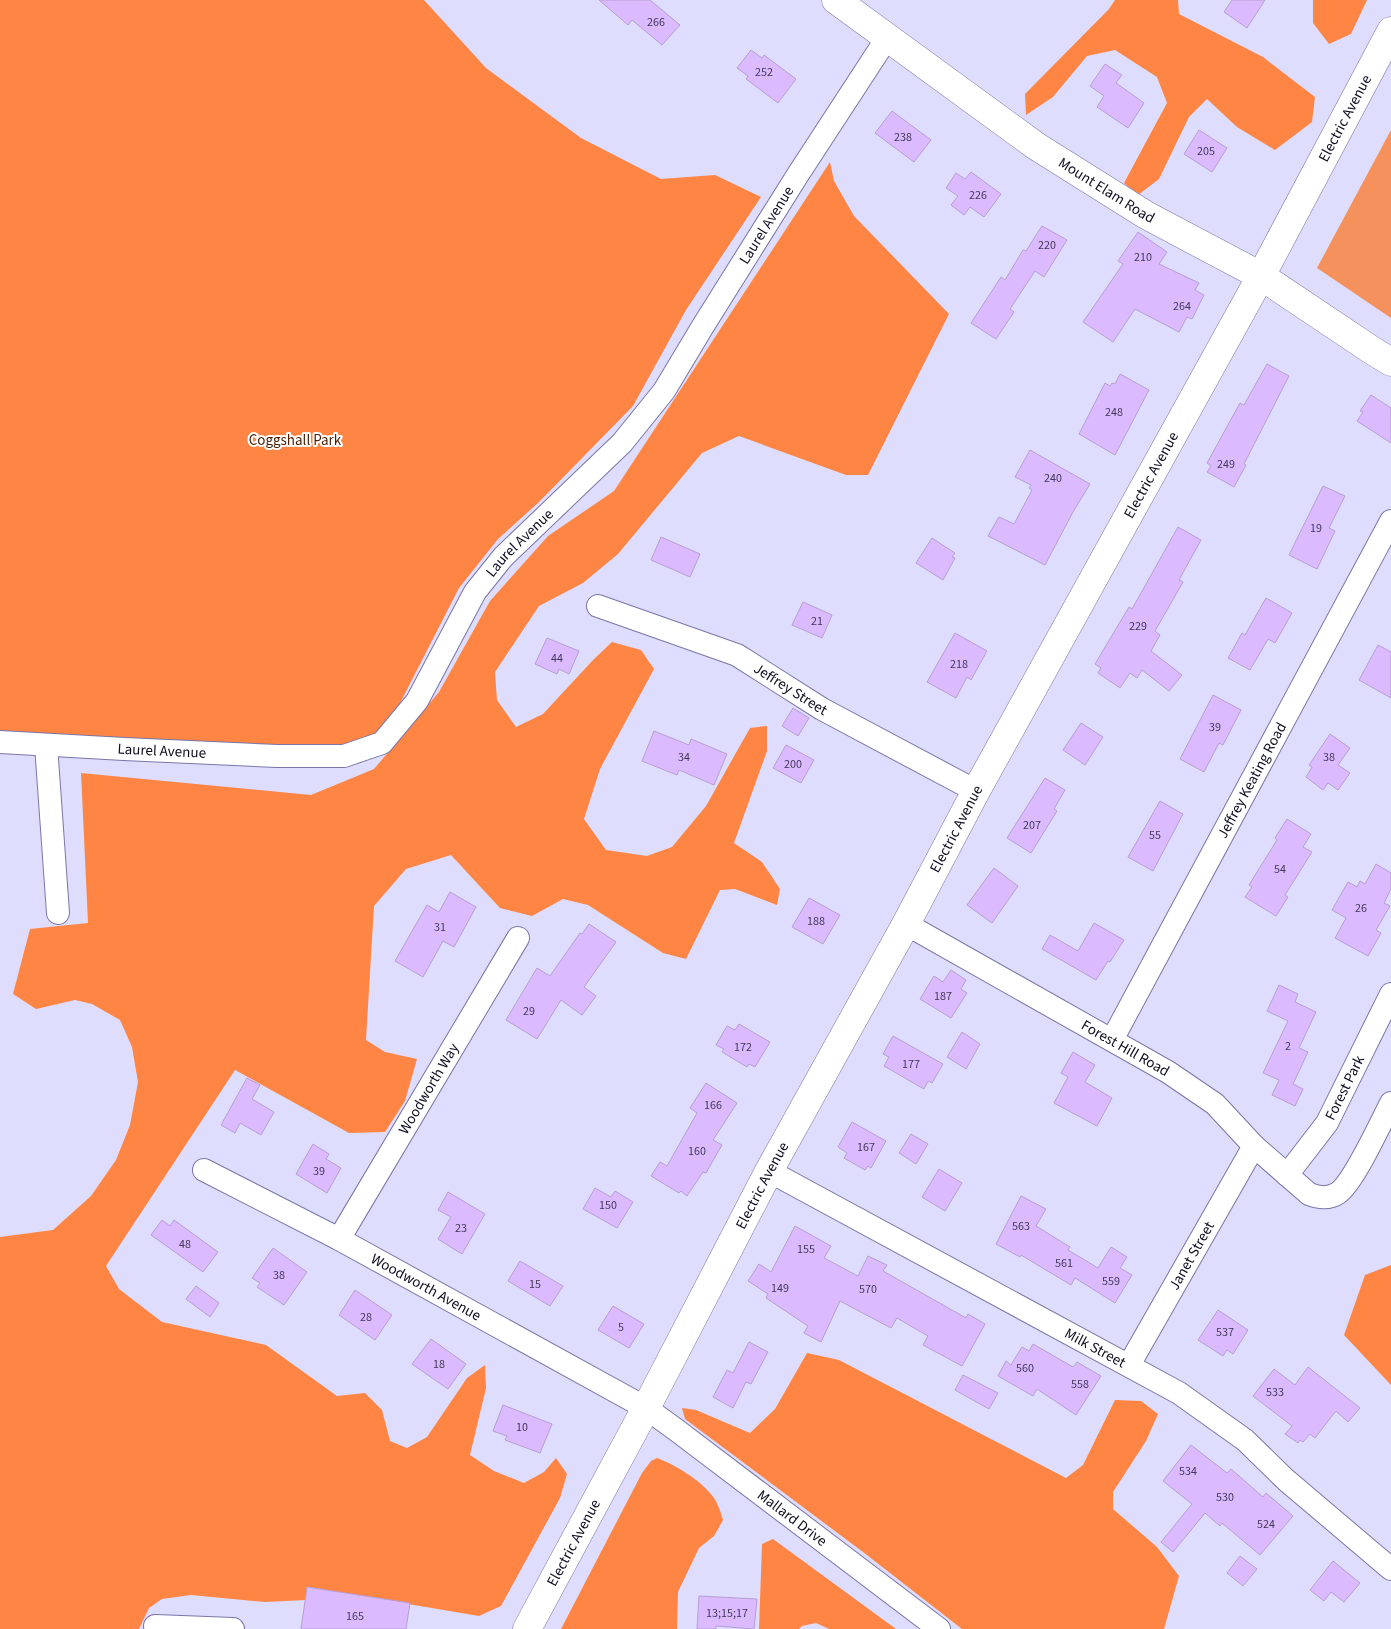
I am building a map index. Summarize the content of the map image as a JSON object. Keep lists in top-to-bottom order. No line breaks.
{"streets":{"main road":["Electric Avenue","Mount Elam Road"],"street":["Laurel Avenue","Jeffrey Street","Jeffrey Keating Road","Forest Hill Road","Woodworth Way","Forest Park","Janet Street","Woodworth Avenue","Milk Street","Mallard Drive"]},"crossings":[["Electric Avenue","Mount Elam Road"],["Electric Avenue","Jeffrey Street"],["Electric Avenue","Forest Hill Road"],["Electric Avenue","Woodworth Avenue"],["Electric Avenue","Milk Street"],["Electric Avenue","Mallard Drive"],["Mount Elam Road","Laurel Avenue"],["Jeffrey Keating Road","Forest Hill Road"],["Forest Hill Road","Forest Park"],["Forest Hill Road","Janet Street"],["Woodworth Way","Woodworth Avenue"],["Janet Street","Milk Street"],["Woodworth Avenue","Mallard Drive"]],"parks":["Coggshall Park"],"house_numbers":["266","252","238","205","226","220","210","264","248","249","240","19","21","229","44","218","39","34","38","200","207","55","54","26","188","31","187","29","2","172","177","166","167","160","39","150","563","23","48","155","561","38","559","15","149","570","28","5","537","18","560","558","533","10","534","530","524","13;15;17","165"]}
